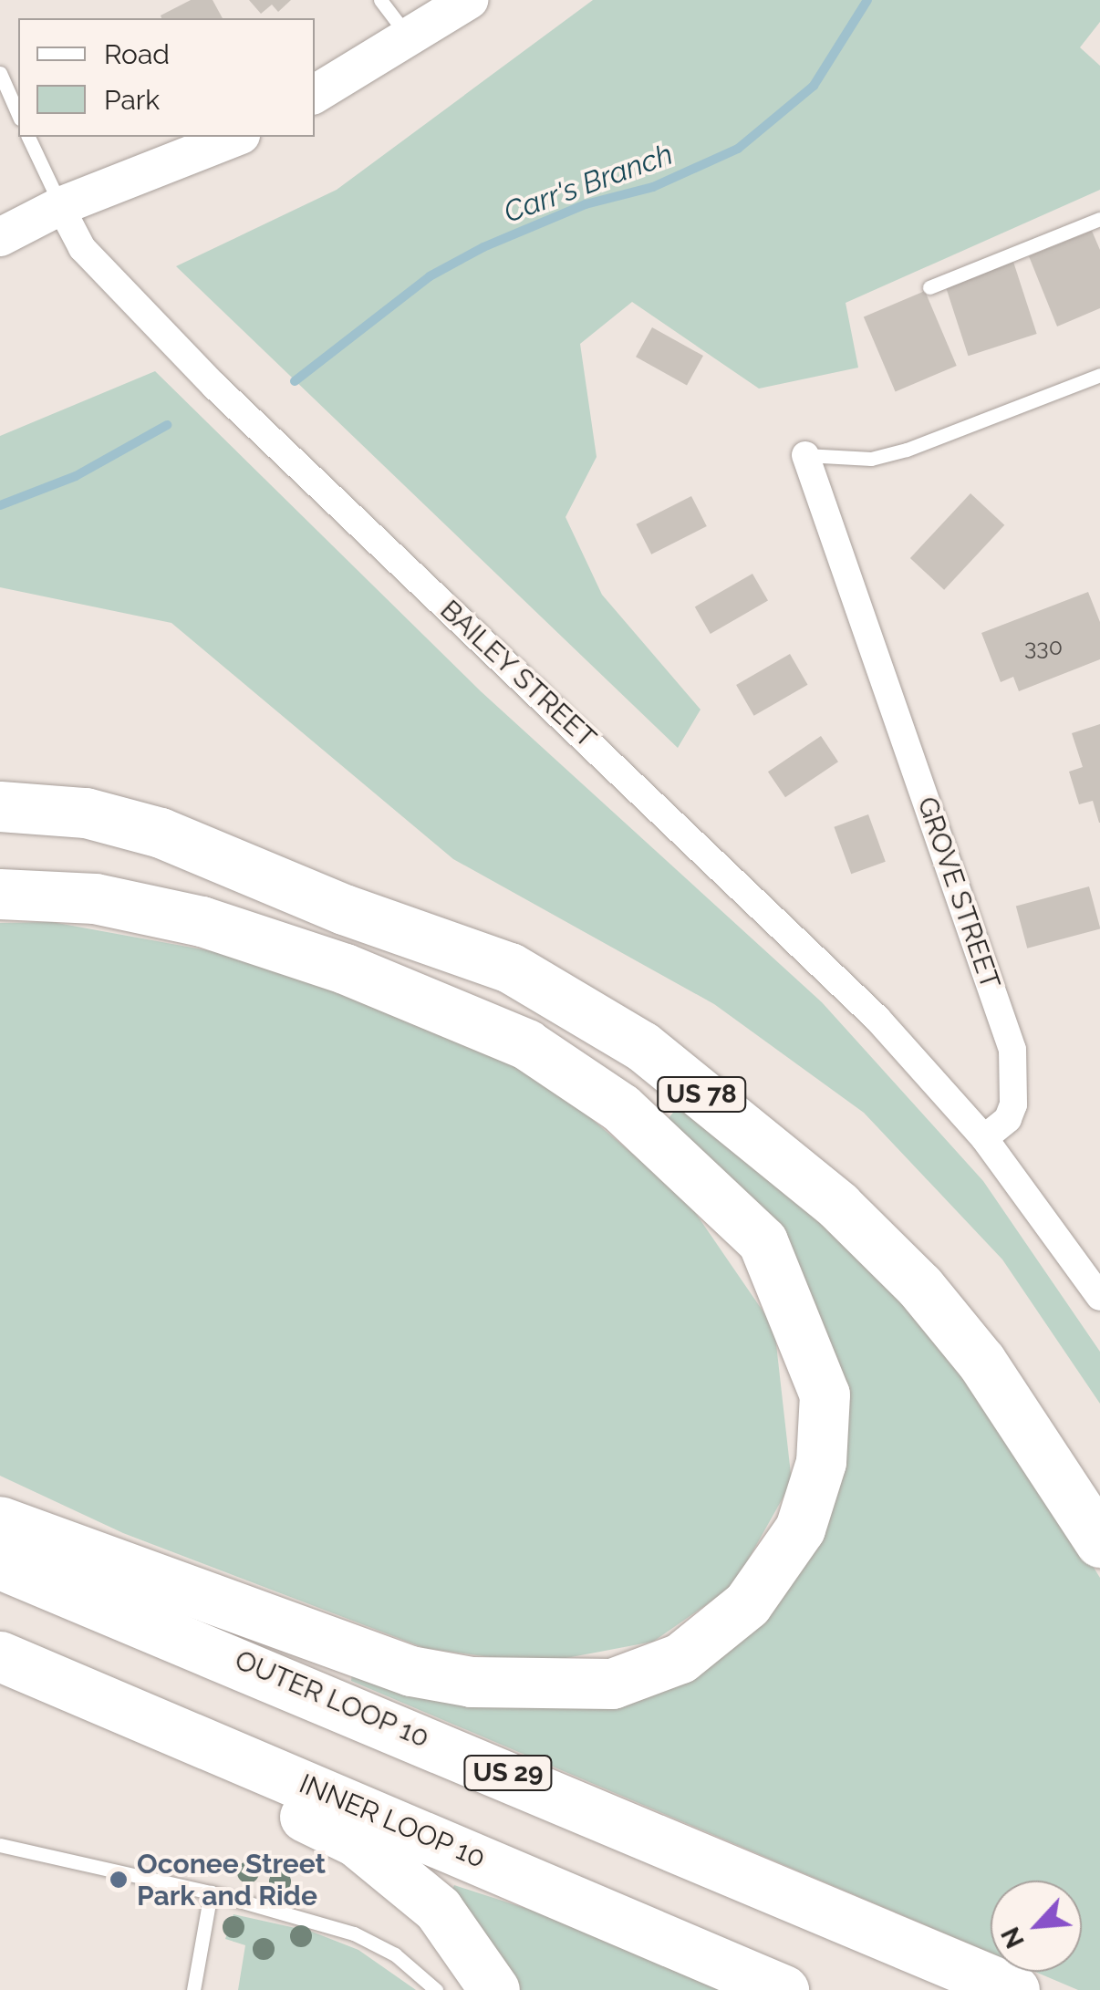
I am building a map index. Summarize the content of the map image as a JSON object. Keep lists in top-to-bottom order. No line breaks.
{"streets":{"highway":["US 78","OUTER LOOP 10","US 29","INNER LOOP 10"],"street":["BAILEY STREET","GROVE STREET"]},"crossings":[["BAILEY STREET","GROVE STREET"]],"water":["Carr's Branch"],"places":["Oconee Street Park and Ride"],"house_numbers":["330"],"legend":["Road","Park"],"north":"bottom left"}
